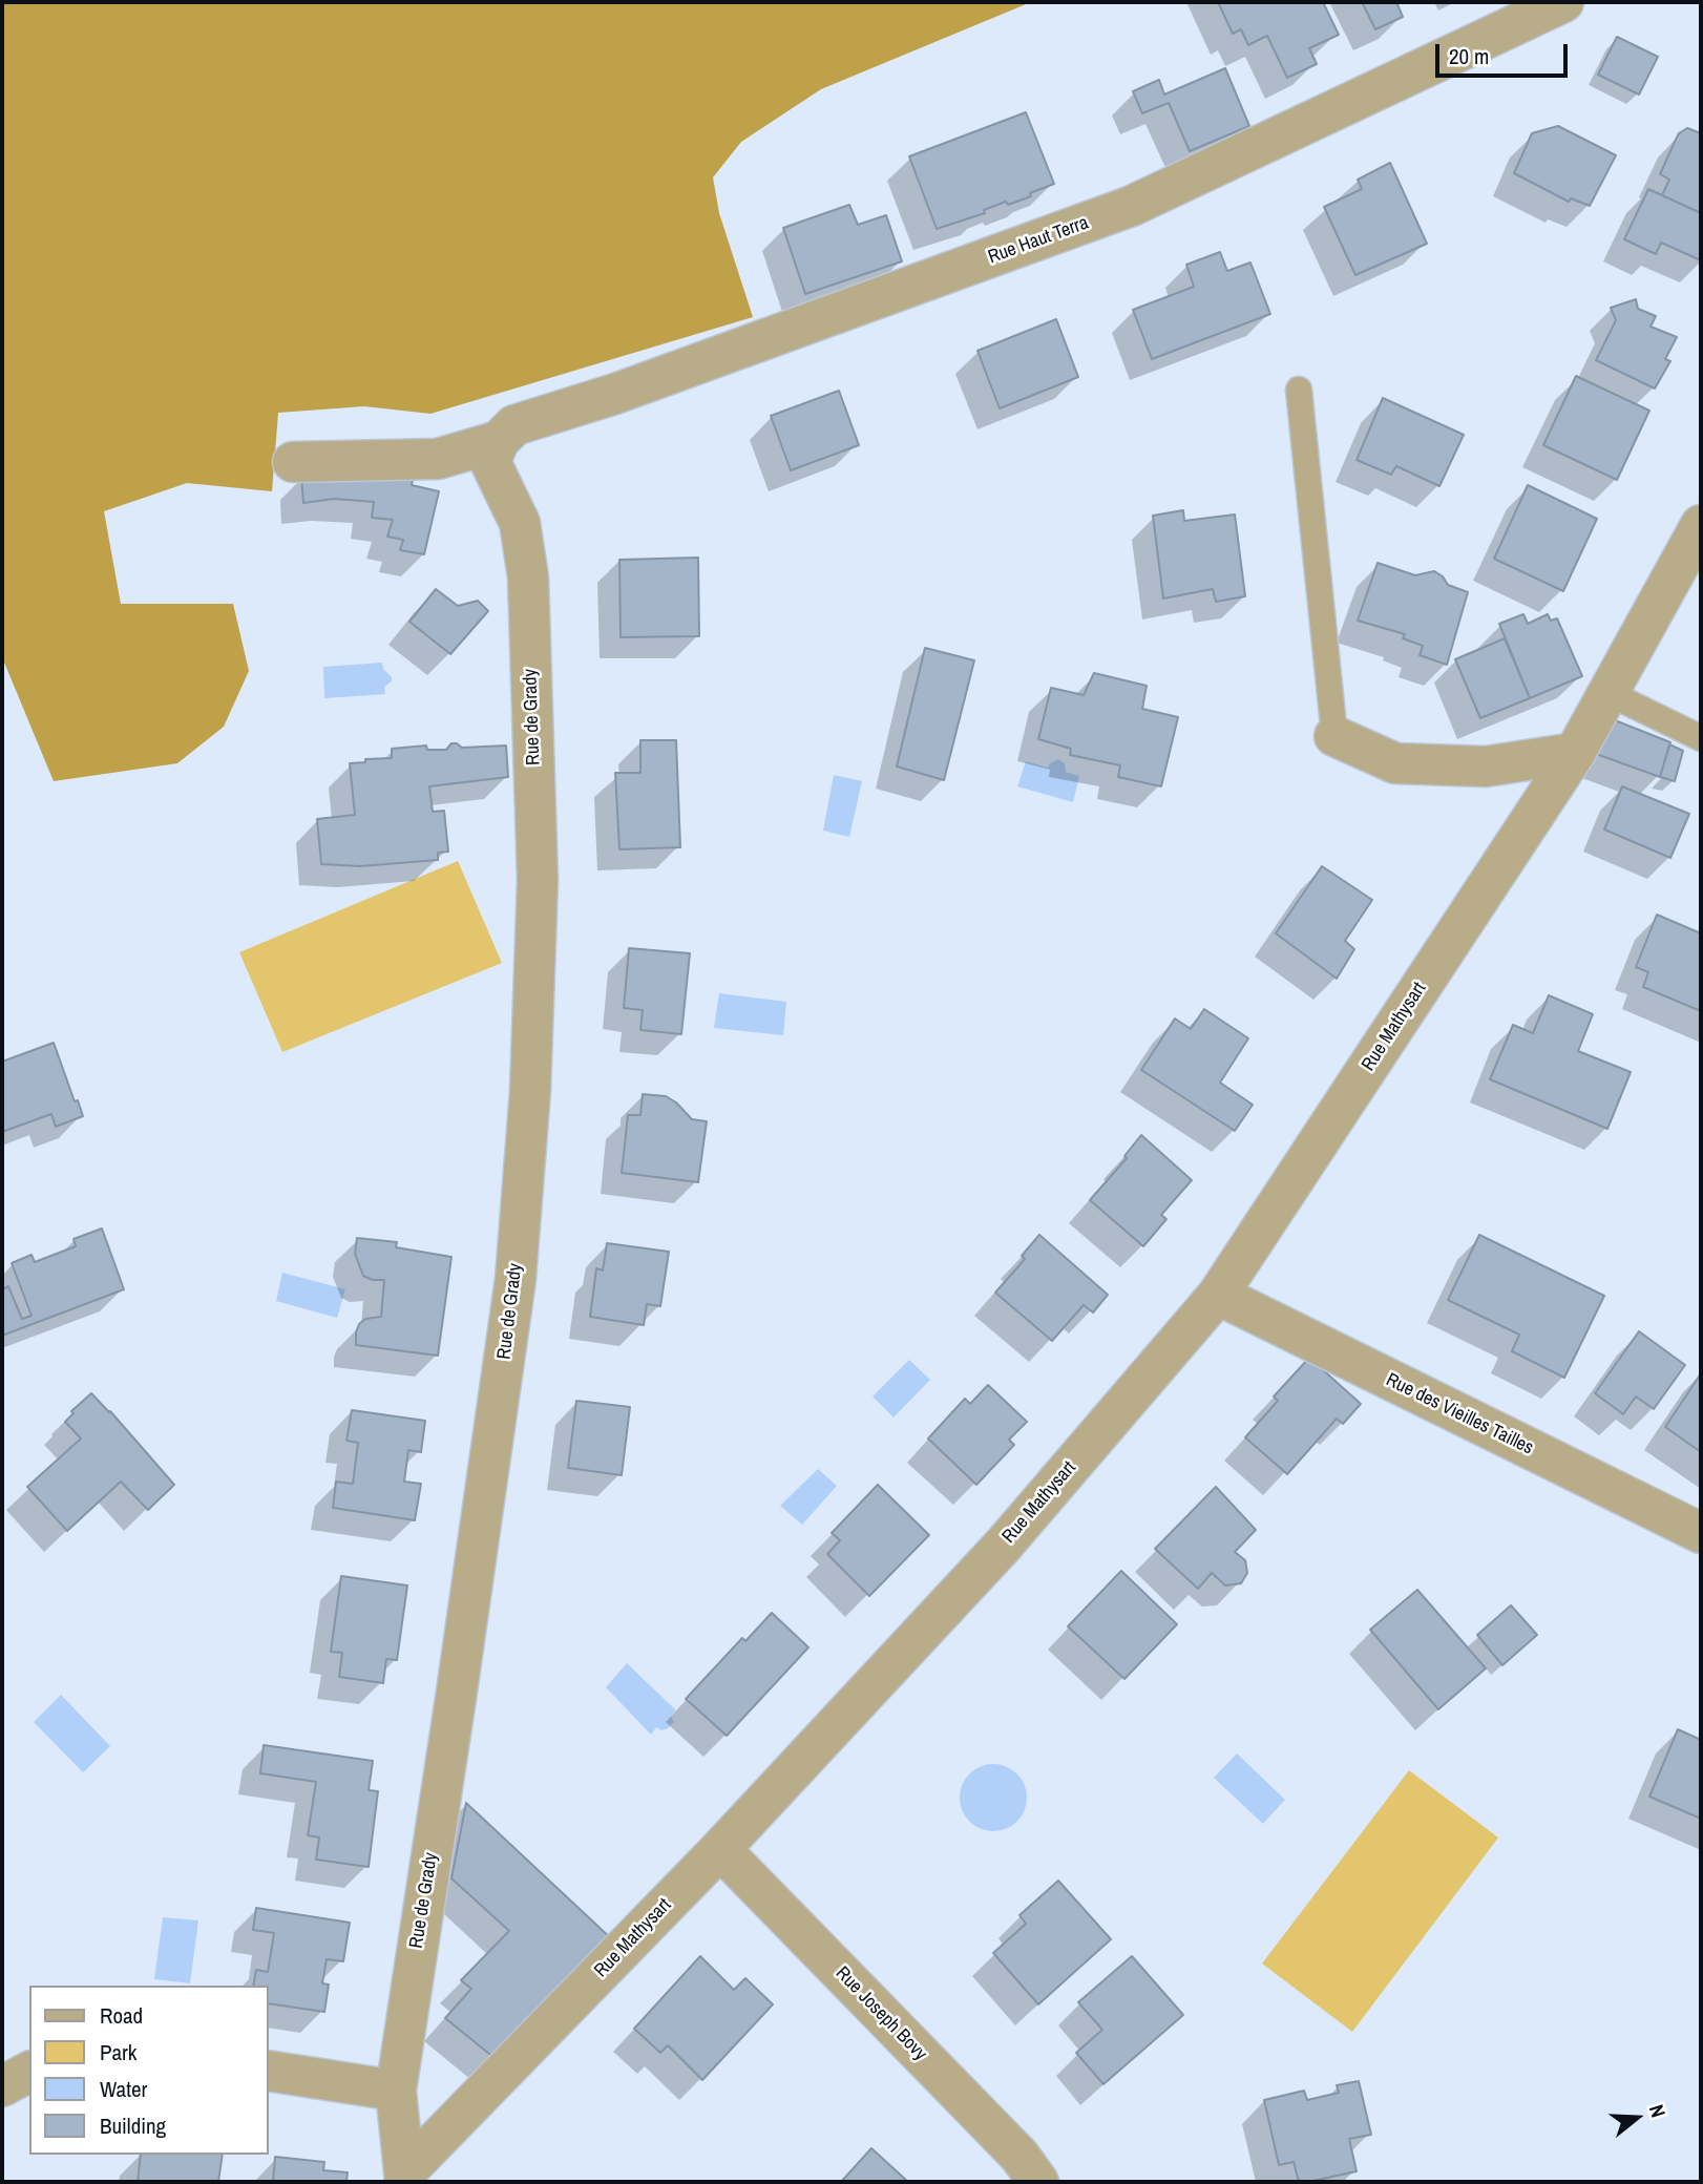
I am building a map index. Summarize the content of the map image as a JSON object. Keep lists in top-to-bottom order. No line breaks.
{"streets":{"street":["Rue Haut Terra","Rue de Grady","Rue Mathysart","Rue des Vieilles Tailles","Rue Joseph Bovy"]},"crossings":[["Rue Haut Terra","Rue de Grady"],["Rue de Grady","Rue Mathysart"],["Rue Mathysart","Rue des Vieilles Tailles"],["Rue Mathysart","Rue Joseph Bovy"]],"legend":["Road","Park","Water","Building"],"scale_bar":"20 m","north":"right"}
